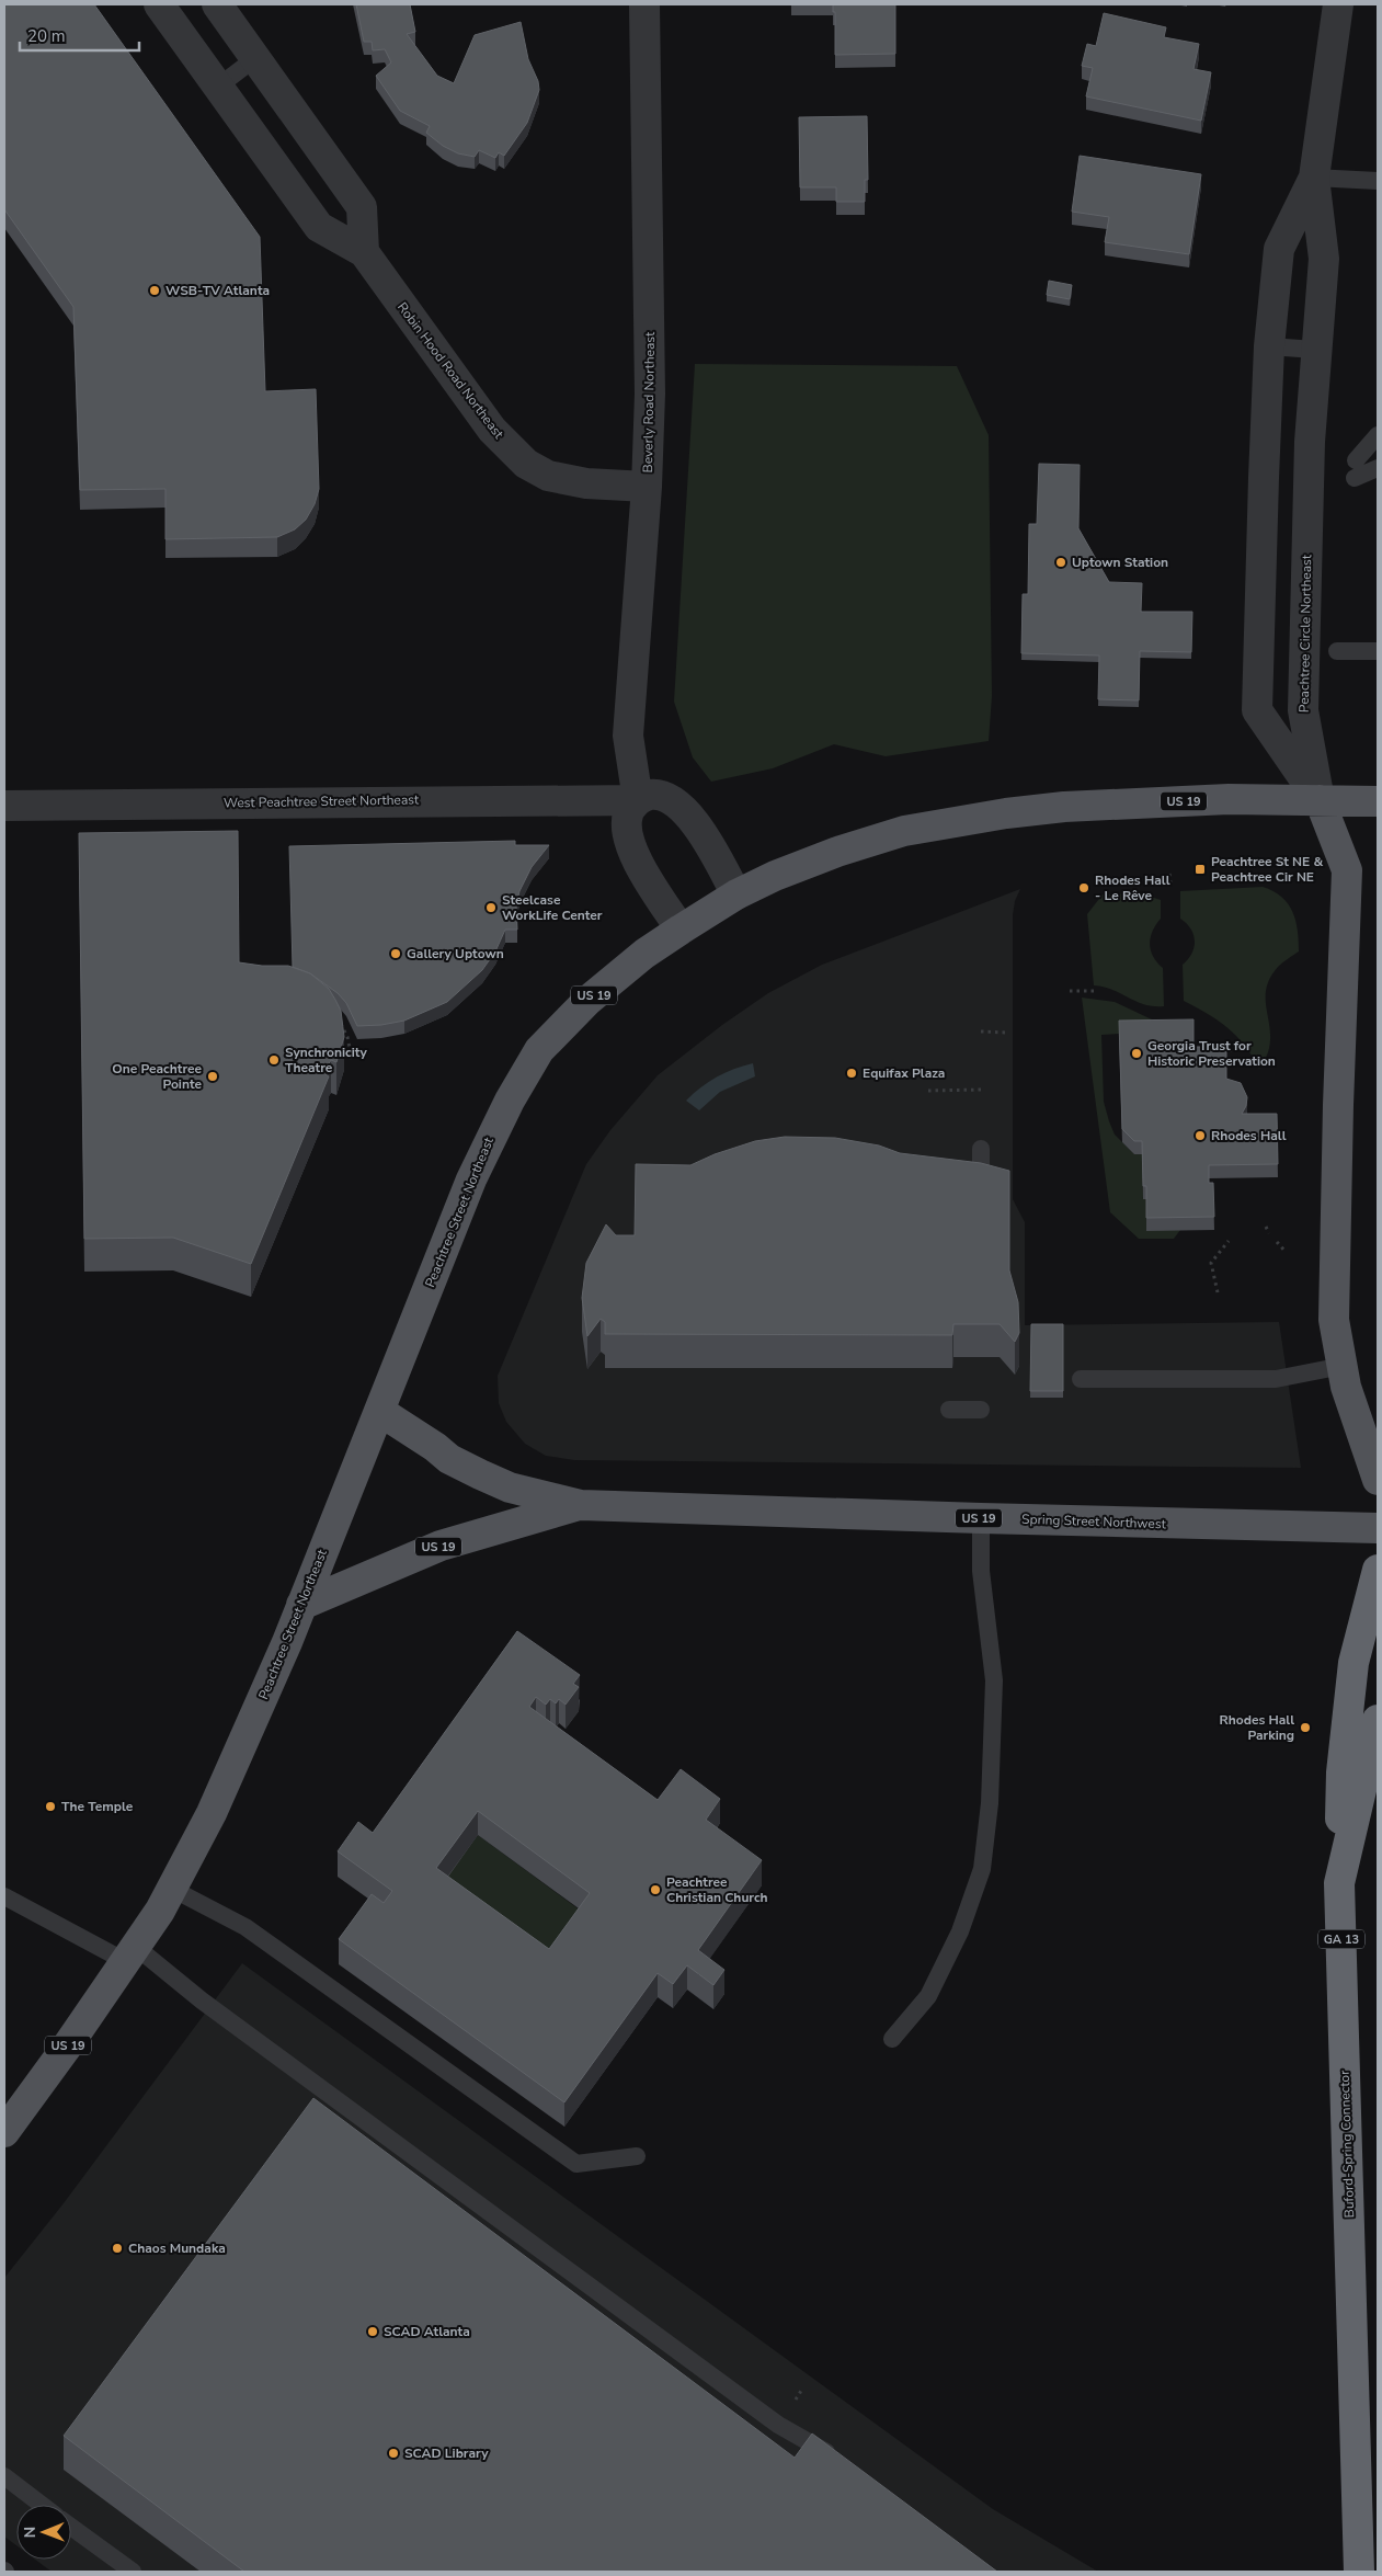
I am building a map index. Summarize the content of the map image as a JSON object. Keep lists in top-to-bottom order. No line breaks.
{"streets":{"highway":["GA 13","Buford-Spring Connector"],"main road":["US 19","Peachtree Street Northeast","Spring Street Northwest"],"street":["Robin Hood Road Northeast","Beverly Road Northeast","Peachtree Circle Northeast","West Peachtree Street Northeast"]},"crossings":[["Robin Hood Road Northeast","Beverly Road Northeast"],["Beverly Road Northeast","West Peachtree Street Northeast"],["Peachtree Circle Northeast","US 19"],["Peachtree Circle Northeast","Peachtree Street Northeast"],["West Peachtree Street Northeast","Peachtree Street Northeast"],["US 19","Peachtree Street Northeast"],["Peachtree Street Northeast","Spring Street Northwest"]],"places":{"other":["WSB-TV Atlanta","Uptown Station","Rhodes Hall - Le Rêve","Steelcase WorkLife Center","Gallery Uptown","Georgia Trust for Historic Preservation","Synchronicity Theatre","Equifax Plaza","One Peachtree Pointe","Rhodes Hall","Rhodes Hall Parking","The Temple","Peachtree Christian Church","Chaos Mundaka","SCAD Atlanta","SCAD Library"],"transit":["Peachtree St NE & Peachtree Cir NE"]},"scale_bar":"20 m","north":"left"}
